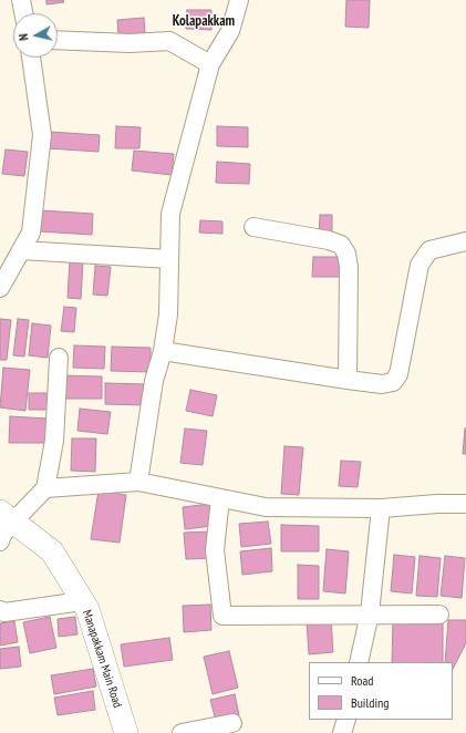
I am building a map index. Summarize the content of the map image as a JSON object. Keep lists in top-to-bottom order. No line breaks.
{"streets":{"main road":["Manapakkam Main Road"]},"districts":["Kolapakkam"],"legend":["Road","Building"],"north":"left"}
